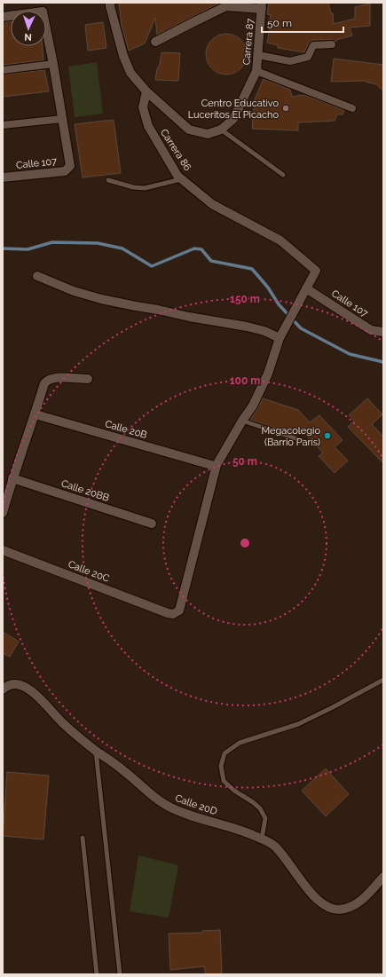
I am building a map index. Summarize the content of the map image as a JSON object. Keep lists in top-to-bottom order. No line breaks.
{"streets":{"street":["Carrera 87","Carrera 86","Calle 107","Calle 20B","Calle 20BB","Calle 20C","Calle 20D"]},"crossings":[["Carrera 86","Calle 107"]],"places":["Centro Educativo Luceritos El Picacho","Megacolegio (Barrio París)"],"scale_bar":"50 m","north":"bottom","rings":["150 m","100 m","50 m"]}
